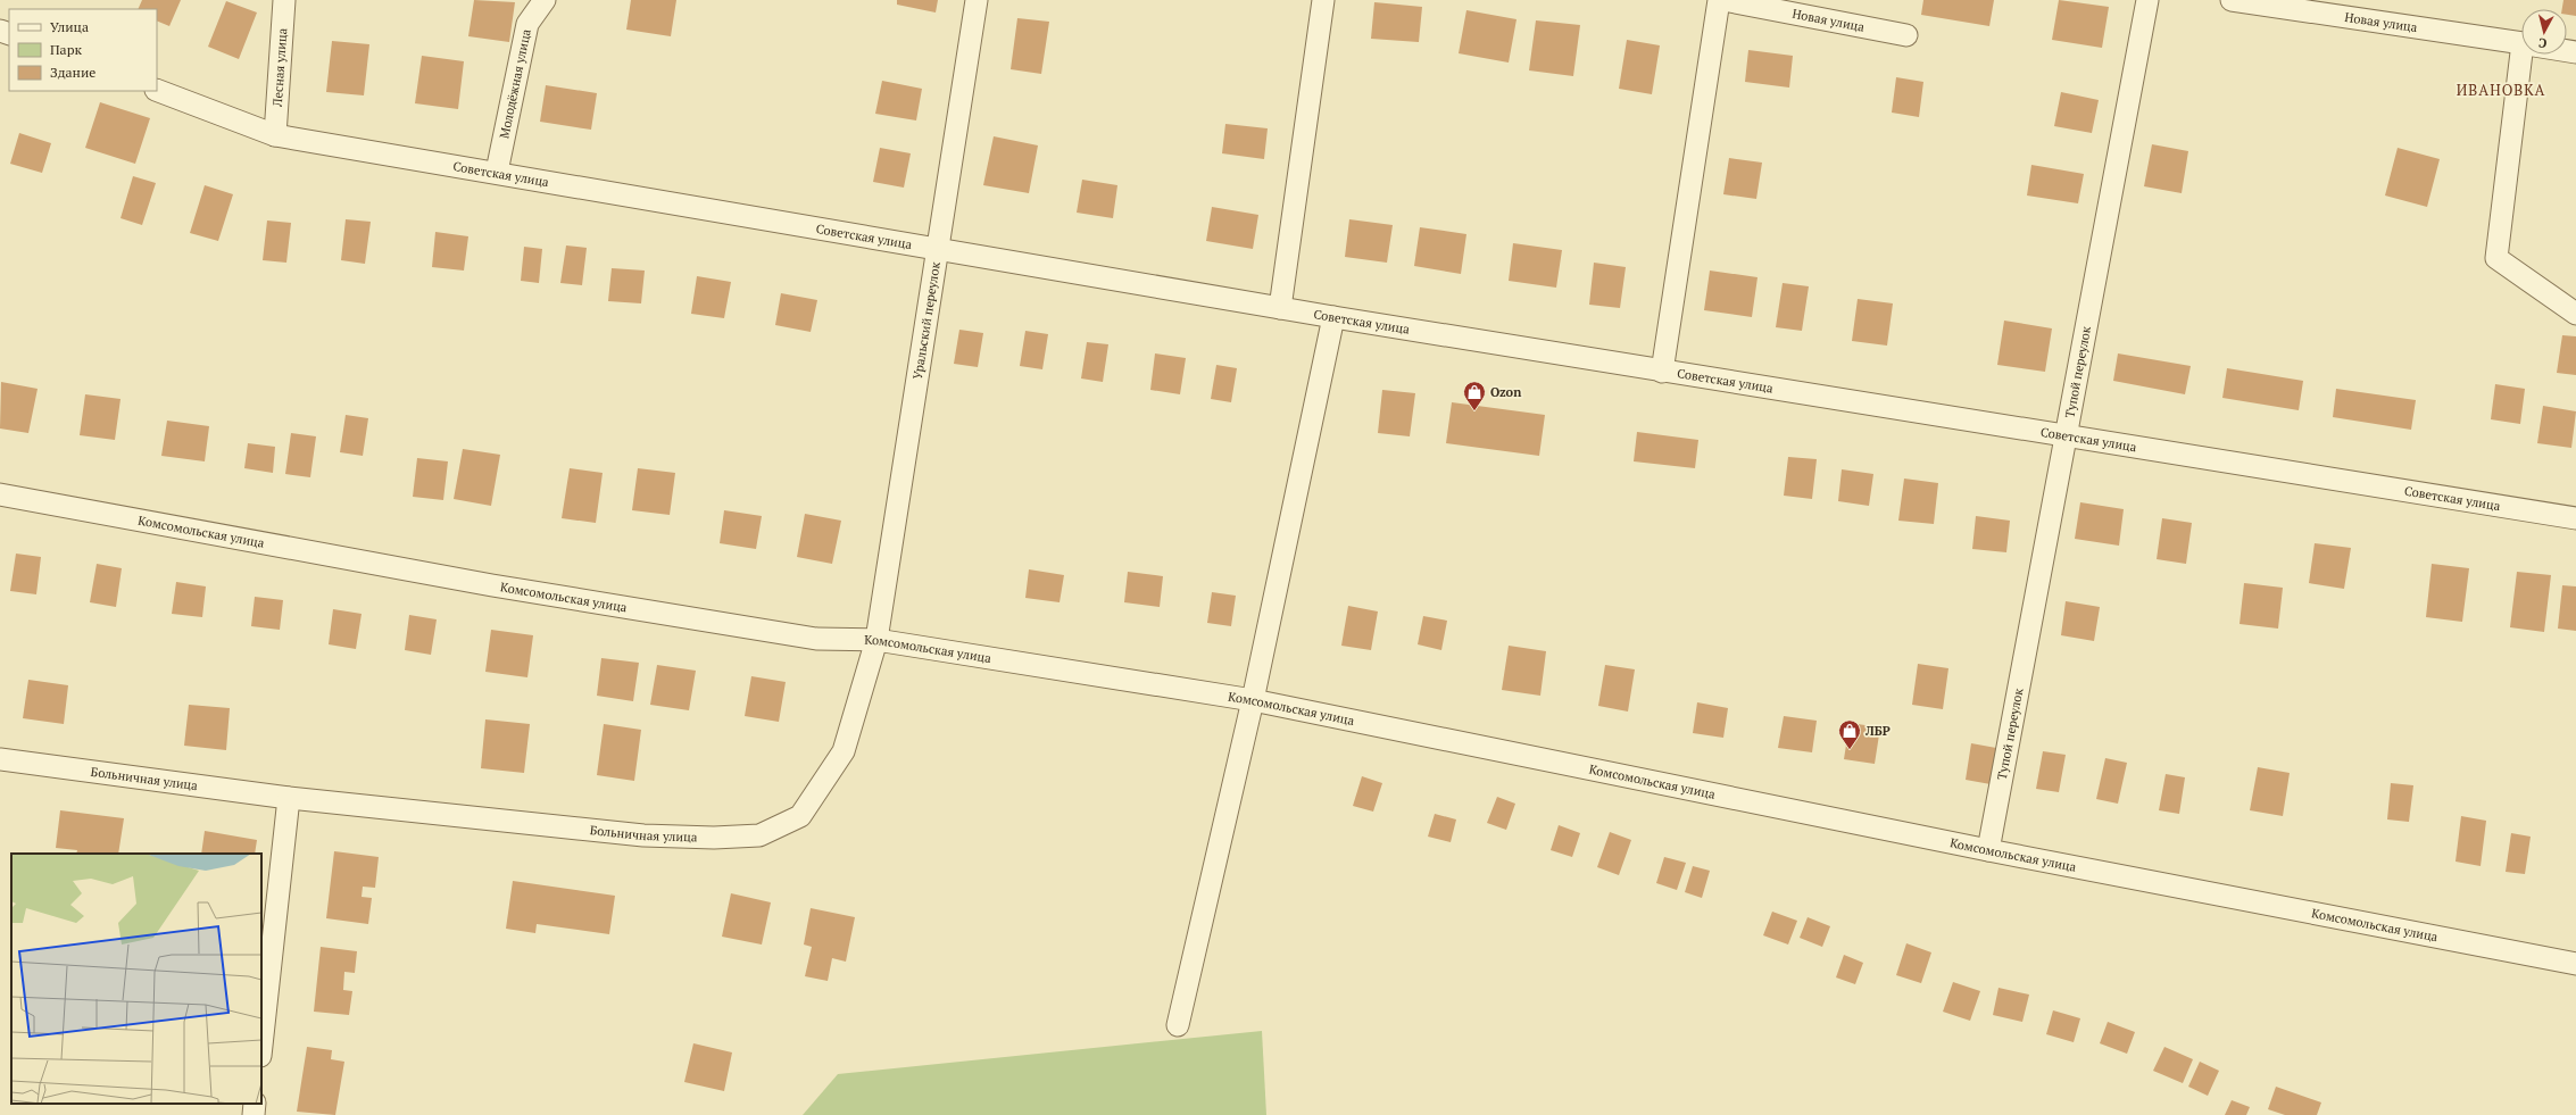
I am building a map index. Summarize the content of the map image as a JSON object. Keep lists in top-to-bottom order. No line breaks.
{"streets":{"street":["Новая улица","Лесная улица","Молодёжная улица","Советская улица","Уральский переулок","Тупой переулок","Комсомольская улица","Больничная улица"]},"crossings":[["Лесная улица","Советская улица"],["Молодёжная улица","Советская улица"],["Советская улица","Уральский переулок"],["Советская улица","Тупой переулок"],["Уральский переулок","Комсомольская улица"],["Уральский переулок","Больничная улица"],["Тупой переулок","Комсомольская улица"],["Комсомольская улица","Больничная улица"]],"districts":["ИВАНОВКА"],"places":{"shop":["Ozon","ЛБР"]},"legend":["Улица","Парк","Здание"],"north":"bottom"}
